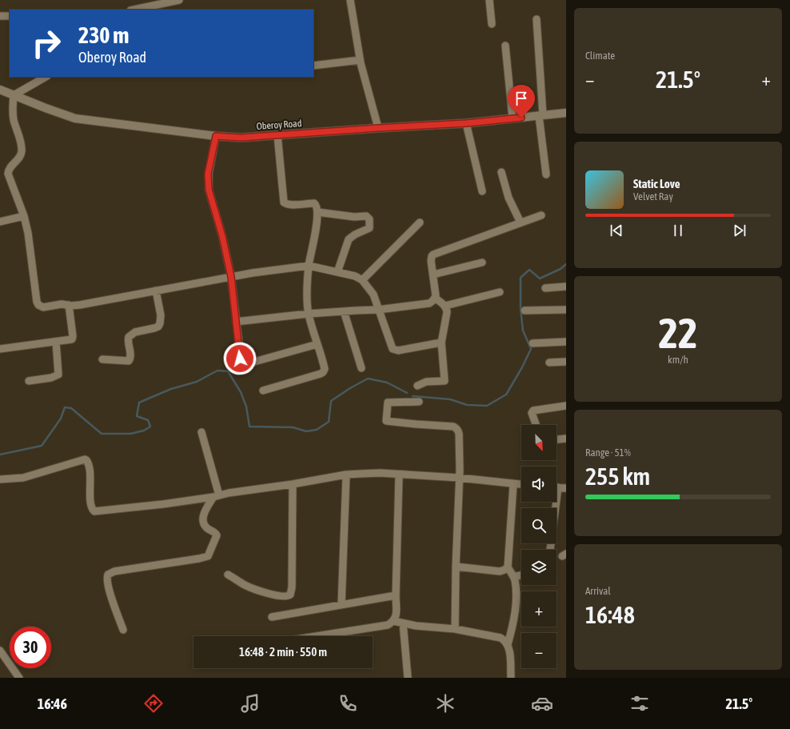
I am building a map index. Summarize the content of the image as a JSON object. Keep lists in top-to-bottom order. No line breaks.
{"streets":{"street":["Oberoy Road"]},"north":"bottom right","page":{"tile":["Climate",["22","km/h"],["Range · 51%","255 km"],["Arrival","16:48"]],"turn":["230 m","Oberoy Road"],"heat":["−","21.5°","+"],"song":["Static Love","Velvet Ray"],"map_buttons":["+","−"],"limit":"30","trip":"16:48 · 2 min · 550 m","tabs":["16:46","21.5°"]}}
